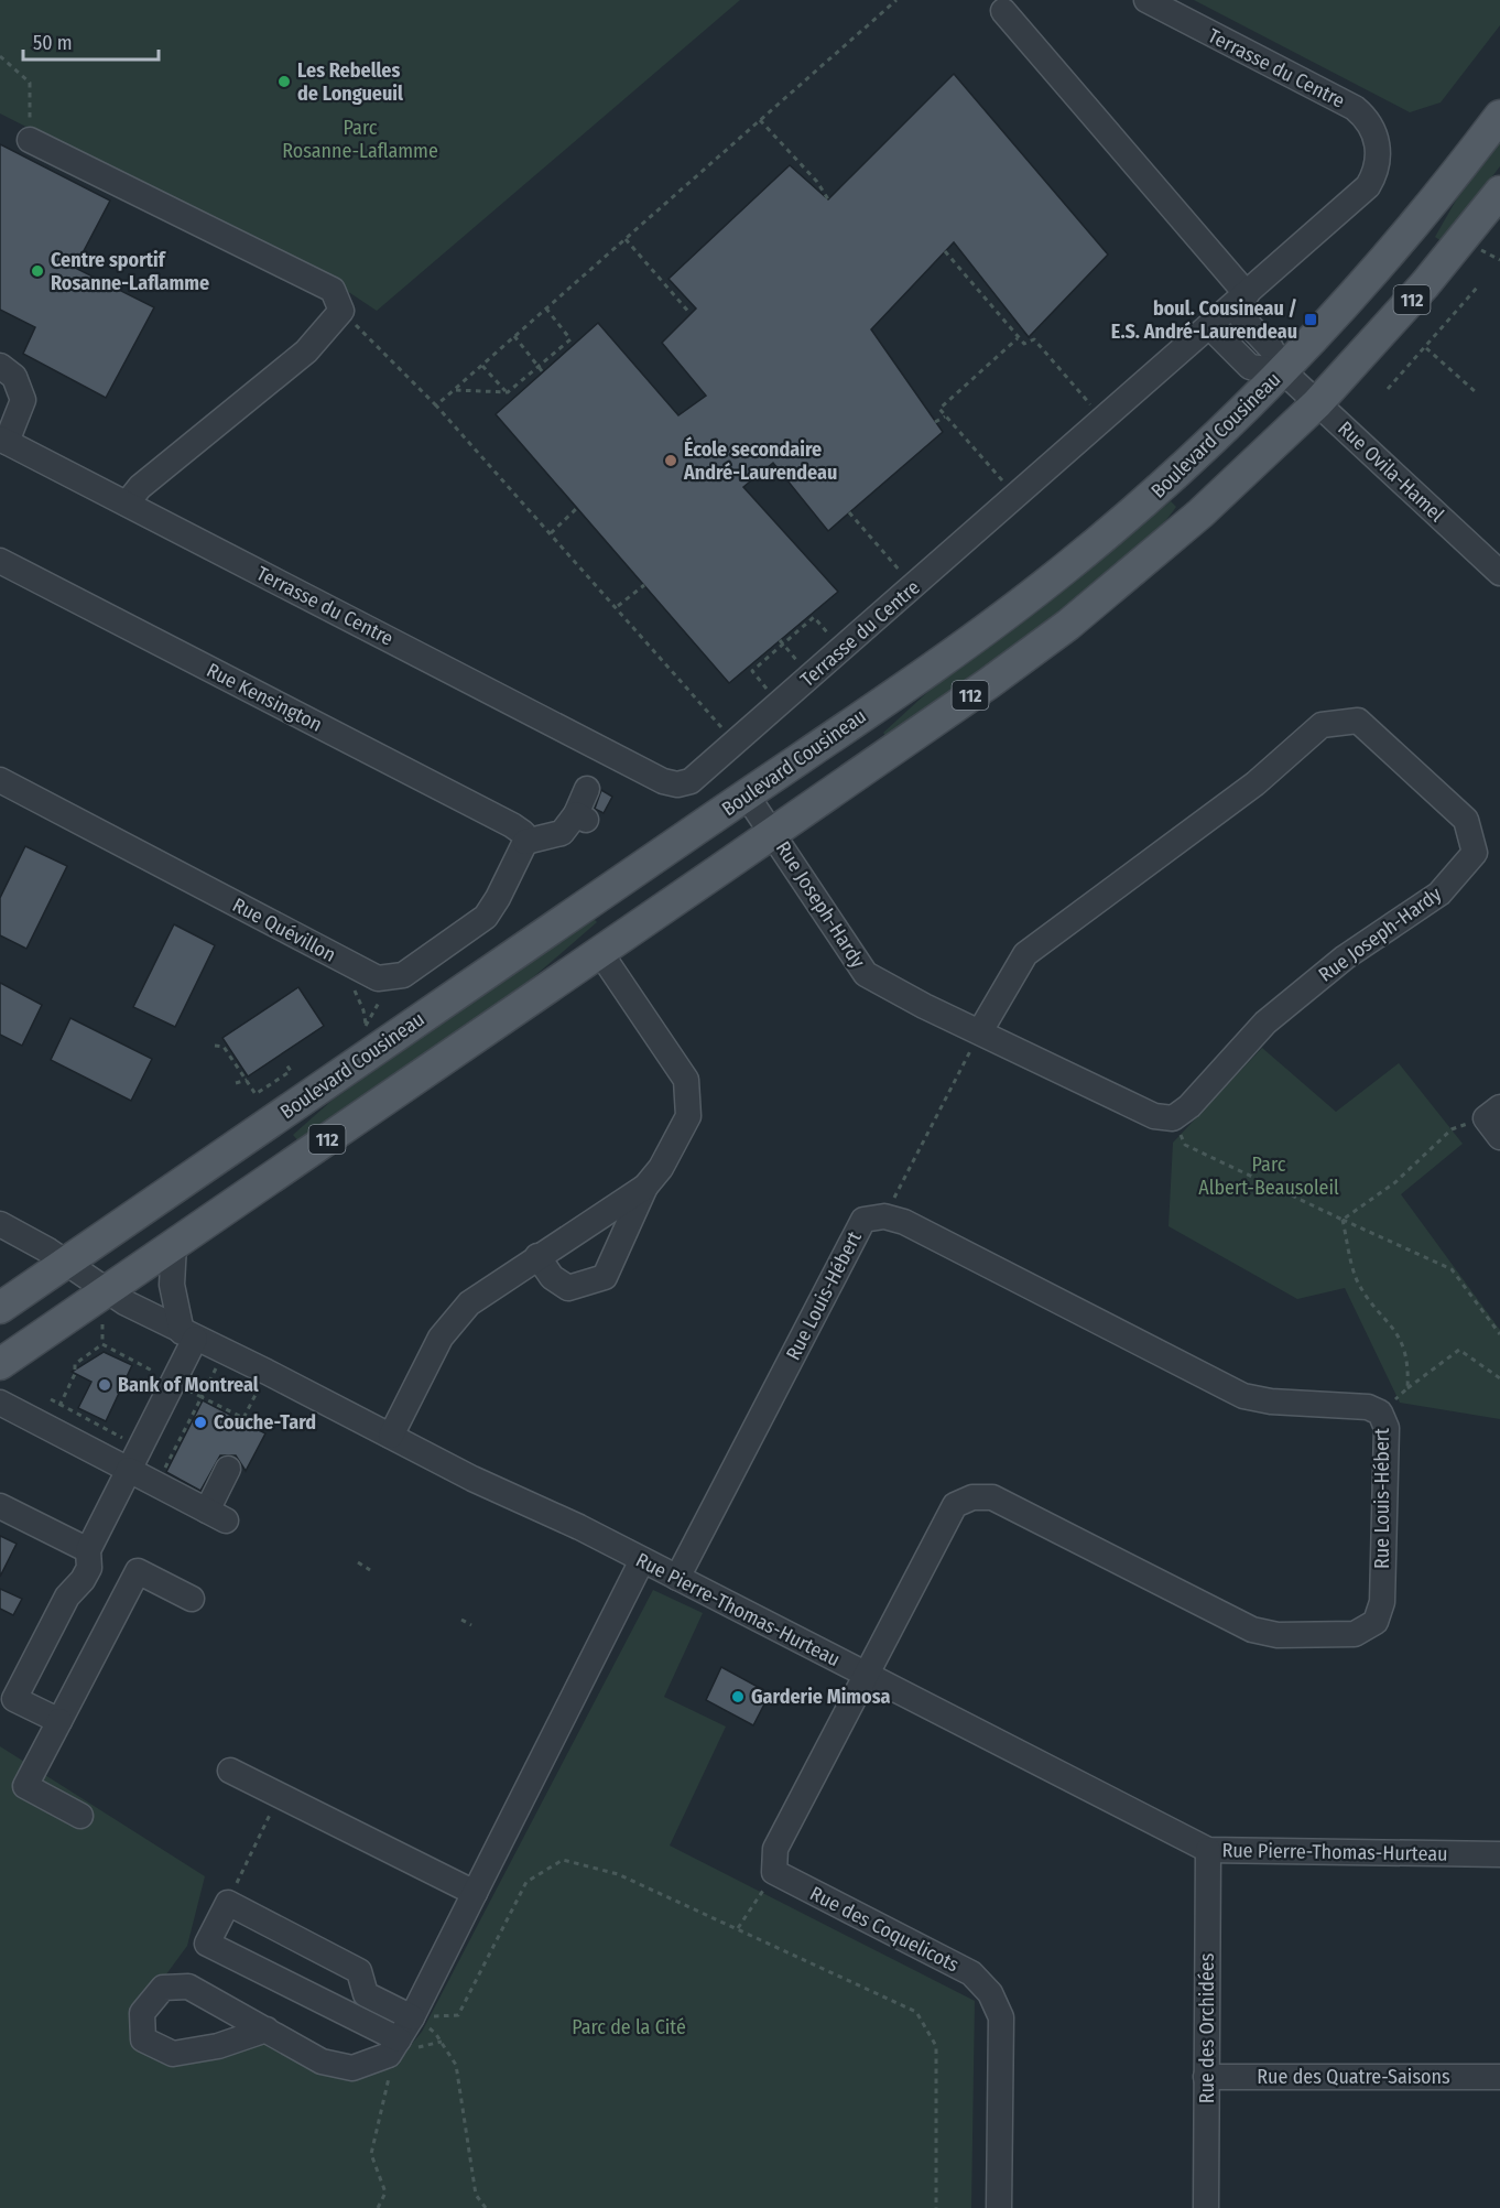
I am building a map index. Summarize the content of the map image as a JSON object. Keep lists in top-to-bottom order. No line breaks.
{"streets":{"main road":["112","Boulevard Cousineau"],"street":["Terrasse du Centre","Rue Ovila-Hamel","Rue Kensington","Rue Joseph-Hardy","Rue Quévillon","Rue Louis-Hébert","Rue Pierre-Thomas-Hurteau","Rue des Coquelicots","Rue des Orchidées","Rue des Quatre-Saisons"]},"crossings":[["Terrasse du Centre","Rue Ovila-Hamel"],["112","Rue Ovila-Hamel"],["112","Rue Joseph-Hardy"],["112","Rue Pierre-Thomas-Hurteau"],["Boulevard Cousineau","Rue Ovila-Hamel"],["Boulevard Cousineau","Rue Joseph-Hardy"],["Boulevard Cousineau","Rue Pierre-Thomas-Hurteau"],["Rue Kensington","Rue Quévillon"],["Rue Louis-Hébert","Rue Pierre-Thomas-Hurteau"],["Rue Pierre-Thomas-Hurteau","Rue des Orchidées"],["Rue des Orchidées","Rue des Quatre-Saisons"]],"parks":["Parc Rosanne-Laflamme","Parc Albert-Beausoleil","Parc de la Cité"],"places":{"other":["Les Rebelles de Longueuil","Centre sportif Rosanne-Laflamme","École secondaire André-Laurendeau","Bank of Montreal","Couche-Tard","Garderie Mimosa"],"transit":["boul. Cousineau / E.S. André-Laurendeau"]},"scale_bar":"50 m"}
